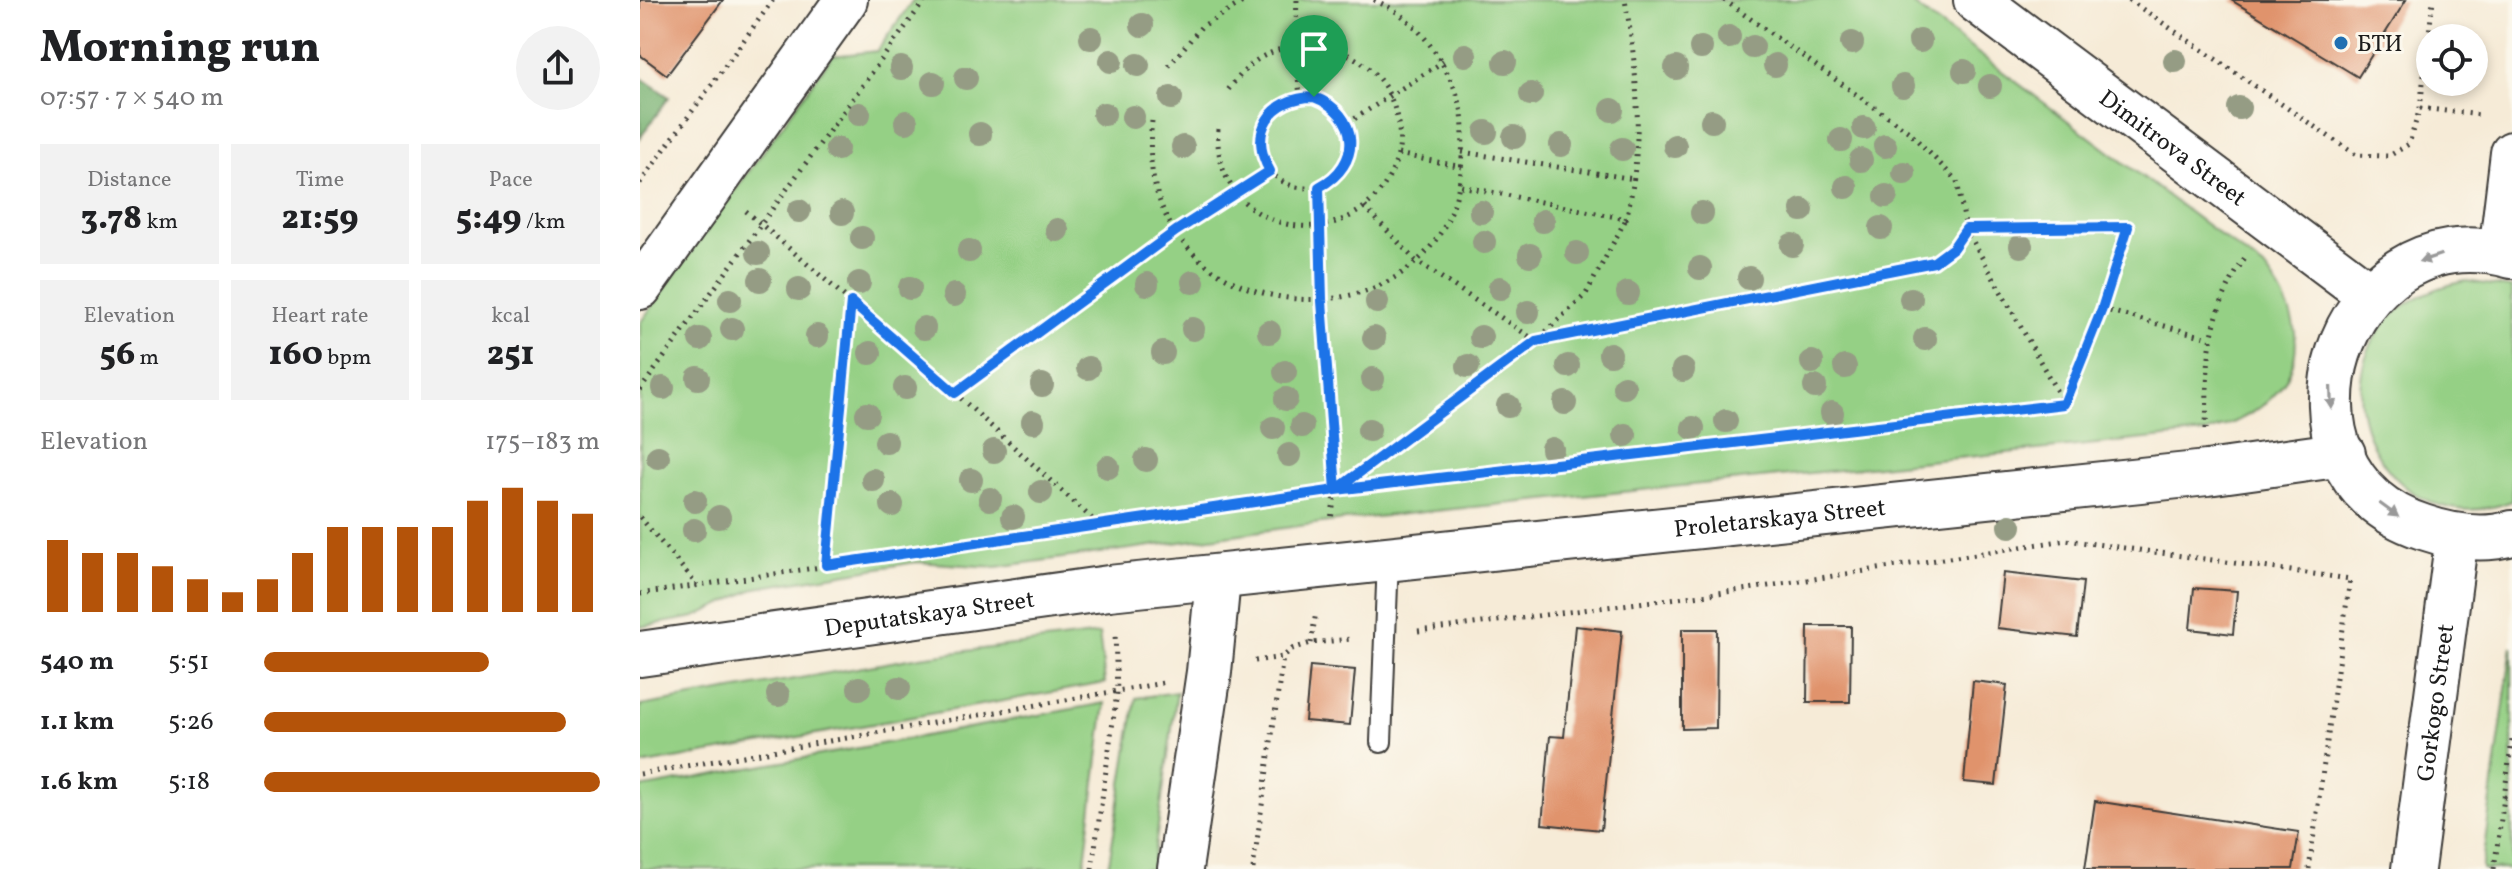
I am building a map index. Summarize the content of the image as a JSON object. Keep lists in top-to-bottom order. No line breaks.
{"streets":{"main road":["Dimitrova Street","Proletarskaya Street","Deputatskaya Street"],"street":["Gorkogo Street"]},"crossings":[["Proletarskaya Street","Deputatskaya Street"]],"places":["БТИ"],"page":{"heading":["Morning run","07:57 · 7 × 540 m"],"stats":[["Distance","3.78 km"],["Time","21:59"],["Pace","5:49 /km"],["Elevation","56 m"],["Heart rate","160 bpm"],["kcal","251"]],"chart":["Elevation","175–183 m"],"list":[{"name":"540 m","note":"5:51"},{"name":"1.1 km","note":"5:26"},{"name":"1.6 km","note":"5:18"}]}}
